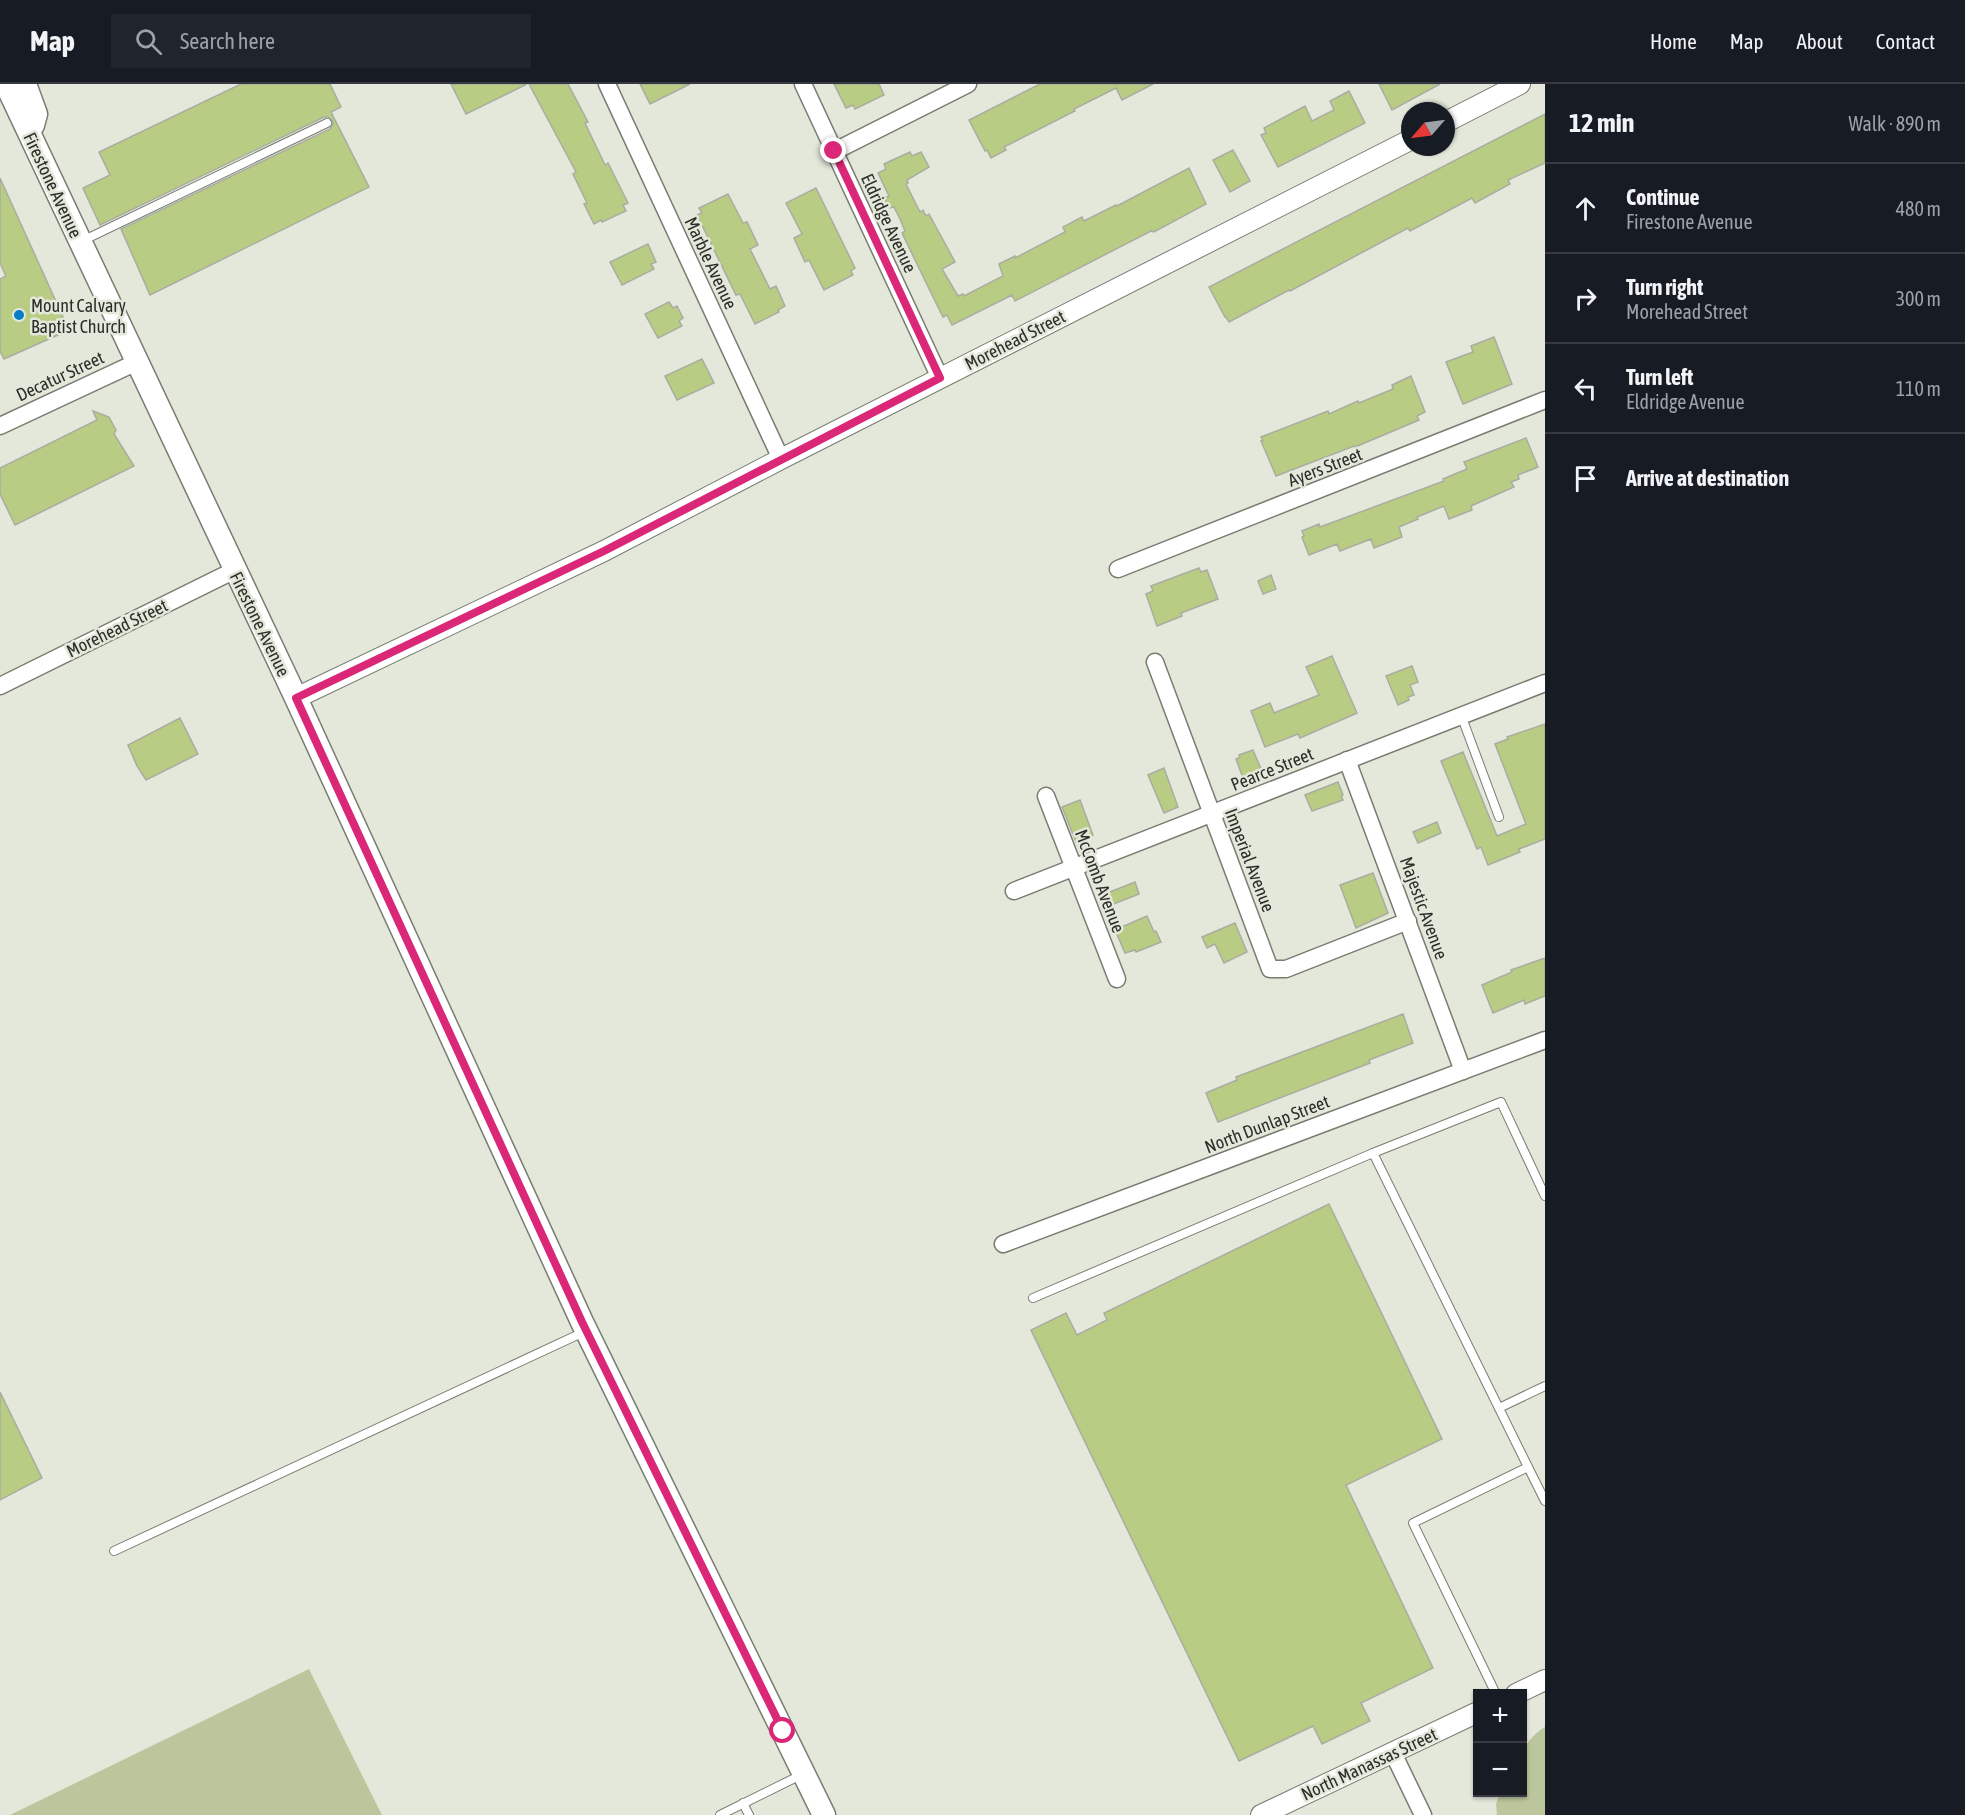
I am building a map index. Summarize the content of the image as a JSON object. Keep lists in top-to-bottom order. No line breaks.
{"streets":{"main road":["Firestone Avenue"],"street":["Eldridge Avenue","Marble Avenue","Morehead Street","Decatur Street","Ayers Street","Pearce Street","Imperial Avenue","McComb Avenue","Majestic Avenue","North Dunlap Street","North Manassas Street"]},"crossings":[["Firestone Avenue","Morehead Street"],["Firestone Avenue","Decatur Street"],["Eldridge Avenue","Morehead Street"],["Marble Avenue","Morehead Street"],["Pearce Street","Imperial Avenue"],["Pearce Street","McComb Avenue"],["Pearce Street","Majestic Avenue"],["Imperial Avenue","Majestic Avenue"],["Majestic Avenue","North Dunlap Street"]],"places":["Mount Calvary Baptist Church"],"north":"bottom left","page":{"header":"Map","search":"Search here","nav":["Home","Map","About","Contact"],"heading":["12 min","Walk · 890 m"],"list":[["Continue","Firestone Avenue","480 m"],["Turn right","Morehead Street","300 m"],["Turn left","Eldridge Avenue","110 m"],"Arrive at destination"],"map_buttons":["+","−"]}}
